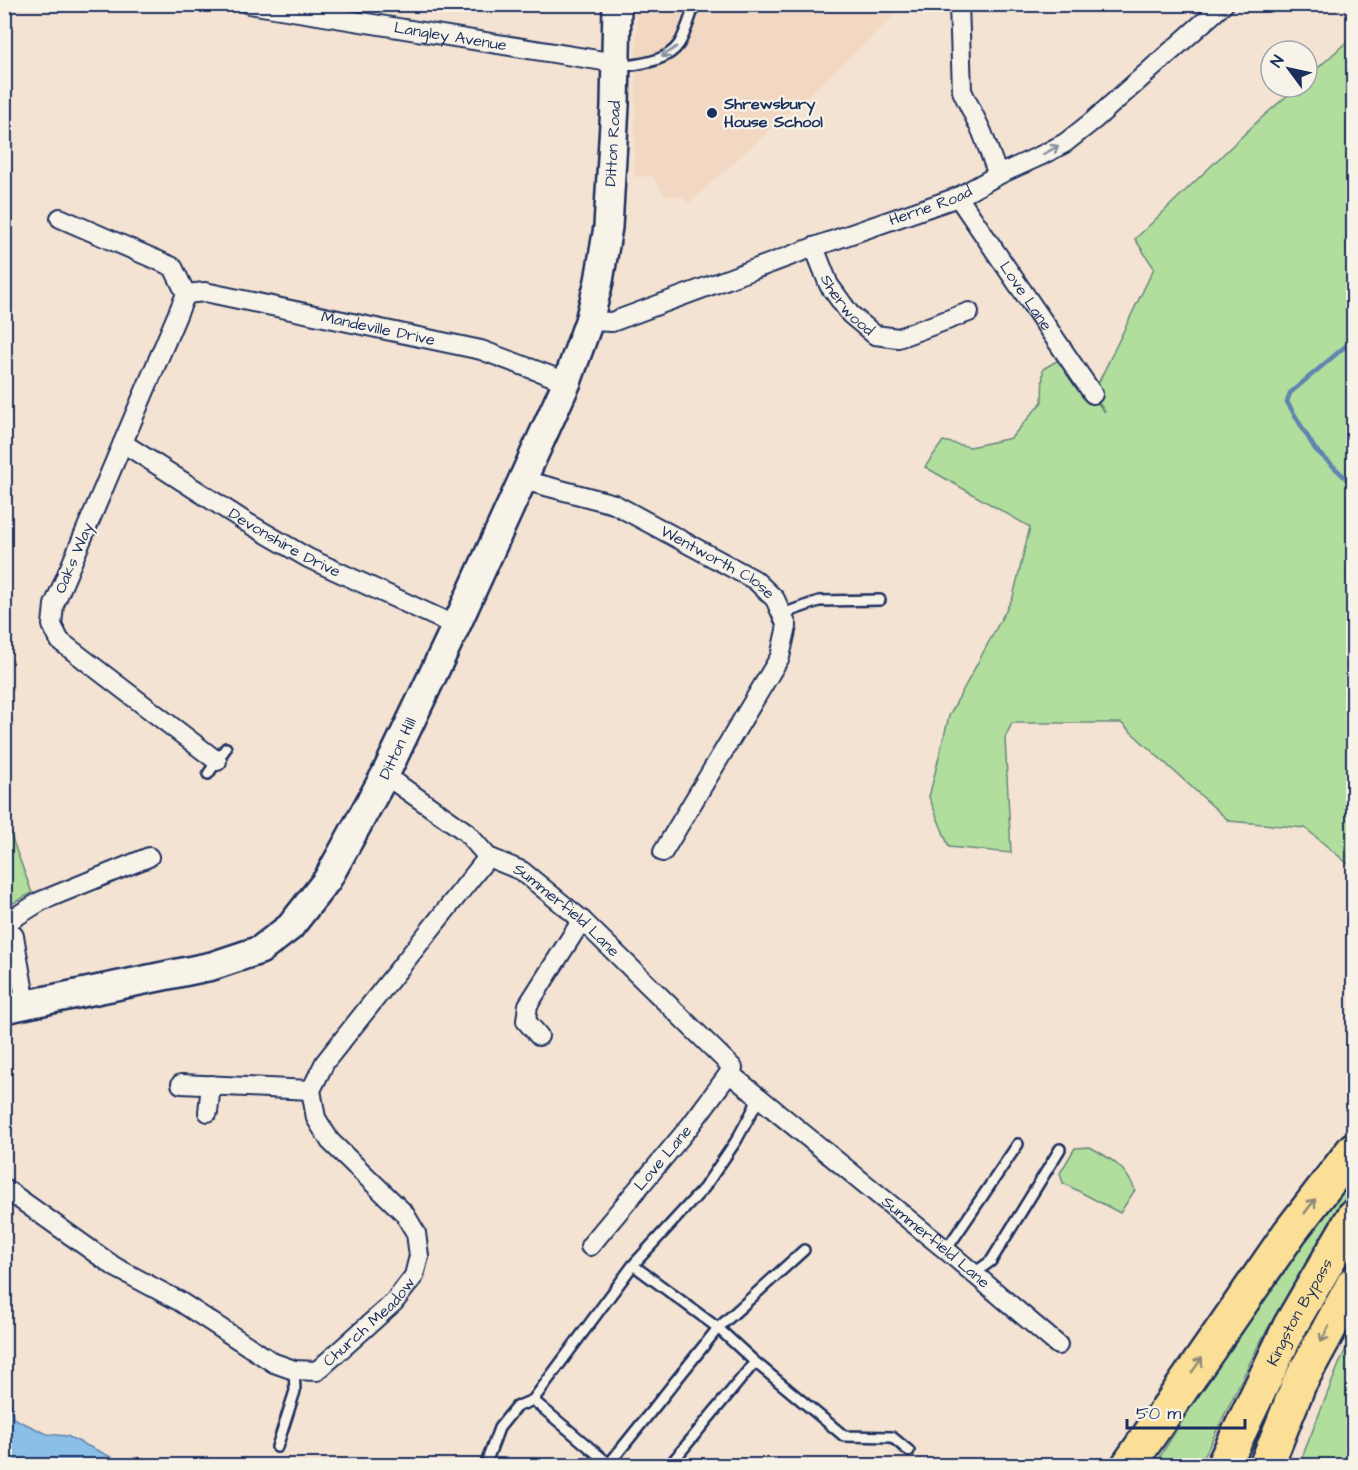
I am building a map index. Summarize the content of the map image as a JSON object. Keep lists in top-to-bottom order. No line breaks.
{"streets":{"highway":["Kingston Bypass"],"street":["Langley Avenue","Ditton Road","Herne Road","Love Lane","Sherwood","Mandeville Drive","Devonshire Drive","Oaks Way","Wentworth Close","Ditton Hill","Summerfield Lane","Church Meadow"]},"crossings":[["Langley Avenue","Ditton Road"],["Ditton Road","Ditton Hill"],["Herne Road","Love Lane"],["Herne Road","Sherwood"],["Herne Road","Ditton Hill"],["Love Lane","Summerfield Lane"],["Mandeville Drive","Oaks Way"],["Mandeville Drive","Ditton Hill"],["Devonshire Drive","Oaks Way"],["Devonshire Drive","Ditton Hill"],["Wentworth Close","Ditton Hill"],["Ditton Hill","Summerfield Lane"]],"one_way":["Herne Road"],"places":["Shrewsbury House School"],"scale_bar":"50 m","north":"top left"}
